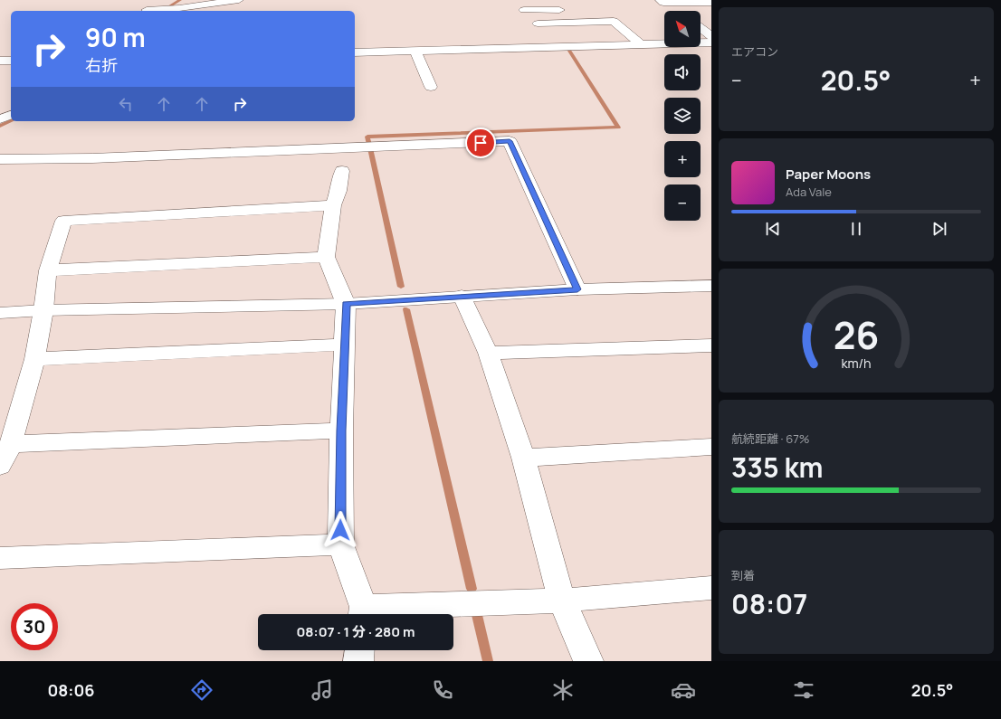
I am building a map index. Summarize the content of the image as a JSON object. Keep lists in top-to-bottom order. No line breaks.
{"north":"top left","page":{"tile":["エアコン",["航続距離 · 67%","335 km"],["到着","08:07"]],"map_buttons":["+","−"],"turn":["90 m","右折"],"heat":["−","20.5°","+"],"song":["Paper Moons","Ada Vale"],"limit":"30","trip":"08:07 · 1 分 · 280 m","tabs":["08:06","20.5°"],"gauge":["26","km/h"]}}
